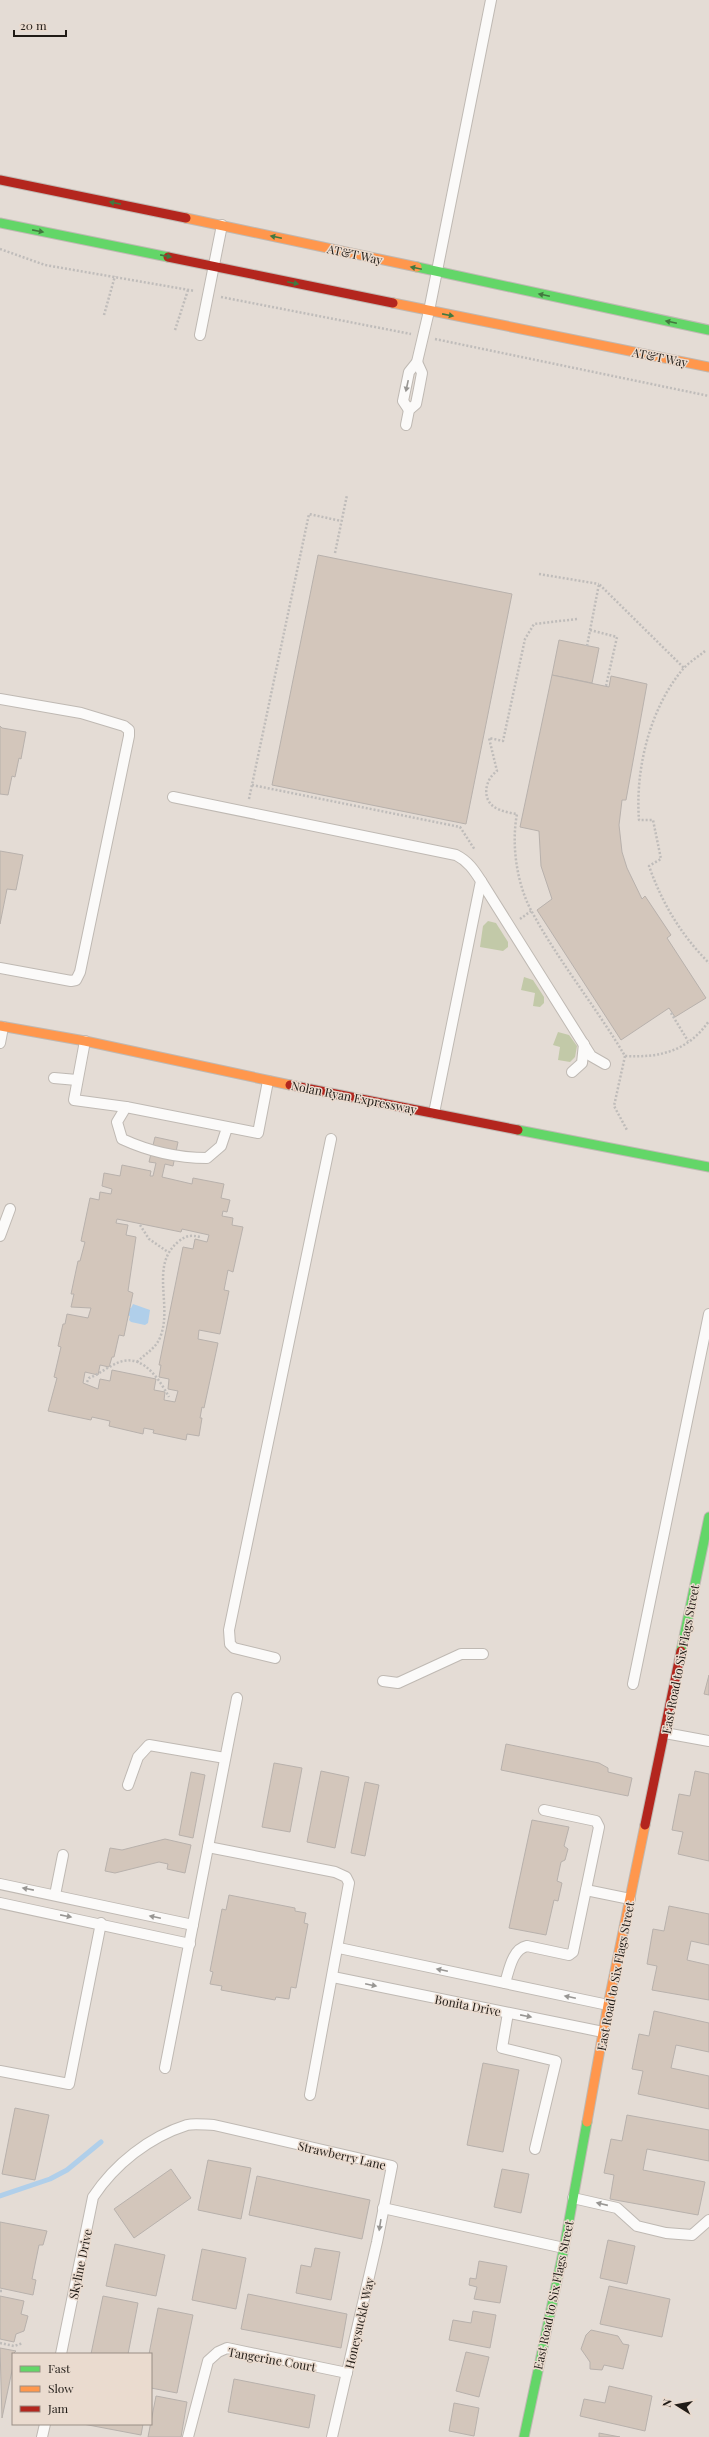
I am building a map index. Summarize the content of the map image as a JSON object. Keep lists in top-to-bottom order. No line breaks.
{"streets":{"street":["AT&T Way","Nolan Ryan Expressway","East Road to Six Flags Street"],"lane":["Bonita Drive","Strawberry Lane","Skyline Drive","Honeysuckle Way","Tangerine Court"]},"crossings":[["East Road to Six Flags Street","Bonita Drive"],["Strawberry Lane","Skyline Drive"],["Strawberry Lane","Honeysuckle Way"],["Honeysuckle Way","Tangerine Court"]],"one_way":["Honeysuckle Way"],"legend":["Fast","Slow","Jam"],"scale_bar":"20 m","north":"left"}
